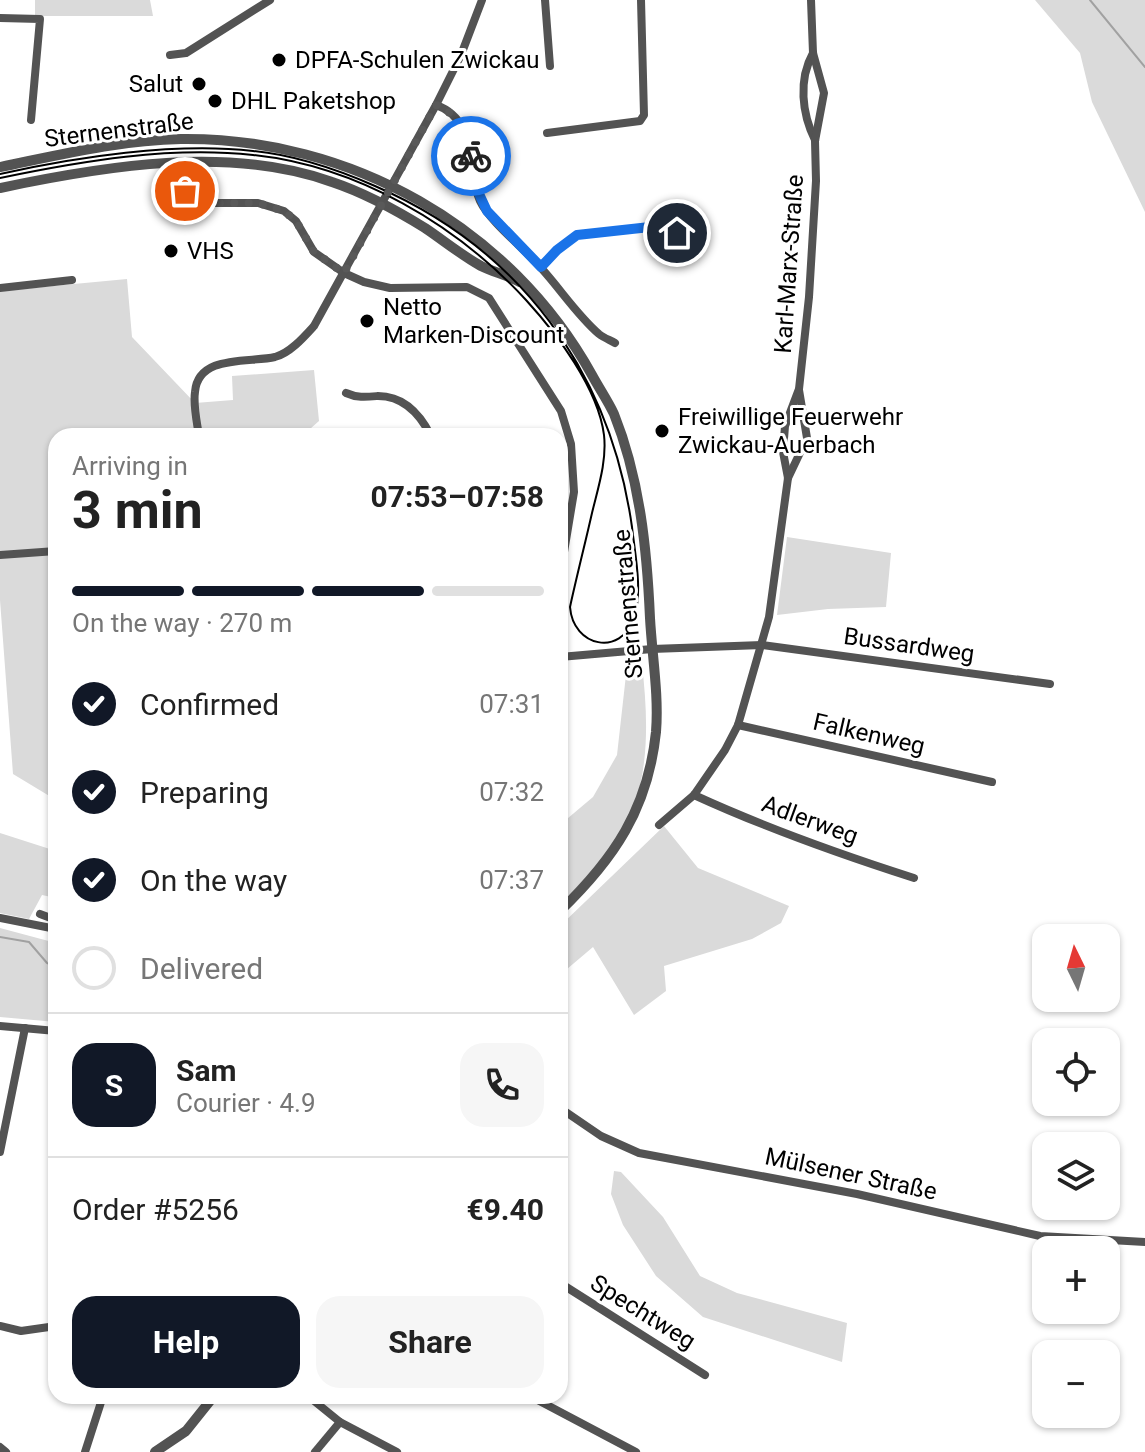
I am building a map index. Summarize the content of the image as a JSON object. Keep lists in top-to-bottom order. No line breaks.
{"streets":{"street":["Sternenstraße","Karl-Marx-Straße","Bussardweg","Falkenweg","Adlerweg","Mülsener Straße","Spechtweg"]},"crossings":[["Sternenstraße","Bussardweg"],["Karl-Marx-Straße","Bussardweg"],["Karl-Marx-Straße","Falkenweg"],["Karl-Marx-Straße","Adlerweg"]],"places":["DPFA-Schulen Zwickau","Salut","DHL Paketshop","VHS","Netto Marken-Discount","Freiwillige Feuerwehr Zwickau-Auerbach"],"north":"top","page":{"heading":["3 min","Arriving in","07:53–07:58"],"panel":["Sam","Courier · 4.9","Order #5256","€9.40"],"bar":"On the way · 270 m","list":[["Confirmed","07:31"],["Preparing","07:32"],["On the way","07:37"],"Delivered"],"map_buttons":["+","−"],"round":"S","buttons":["Help","Share"]}}
